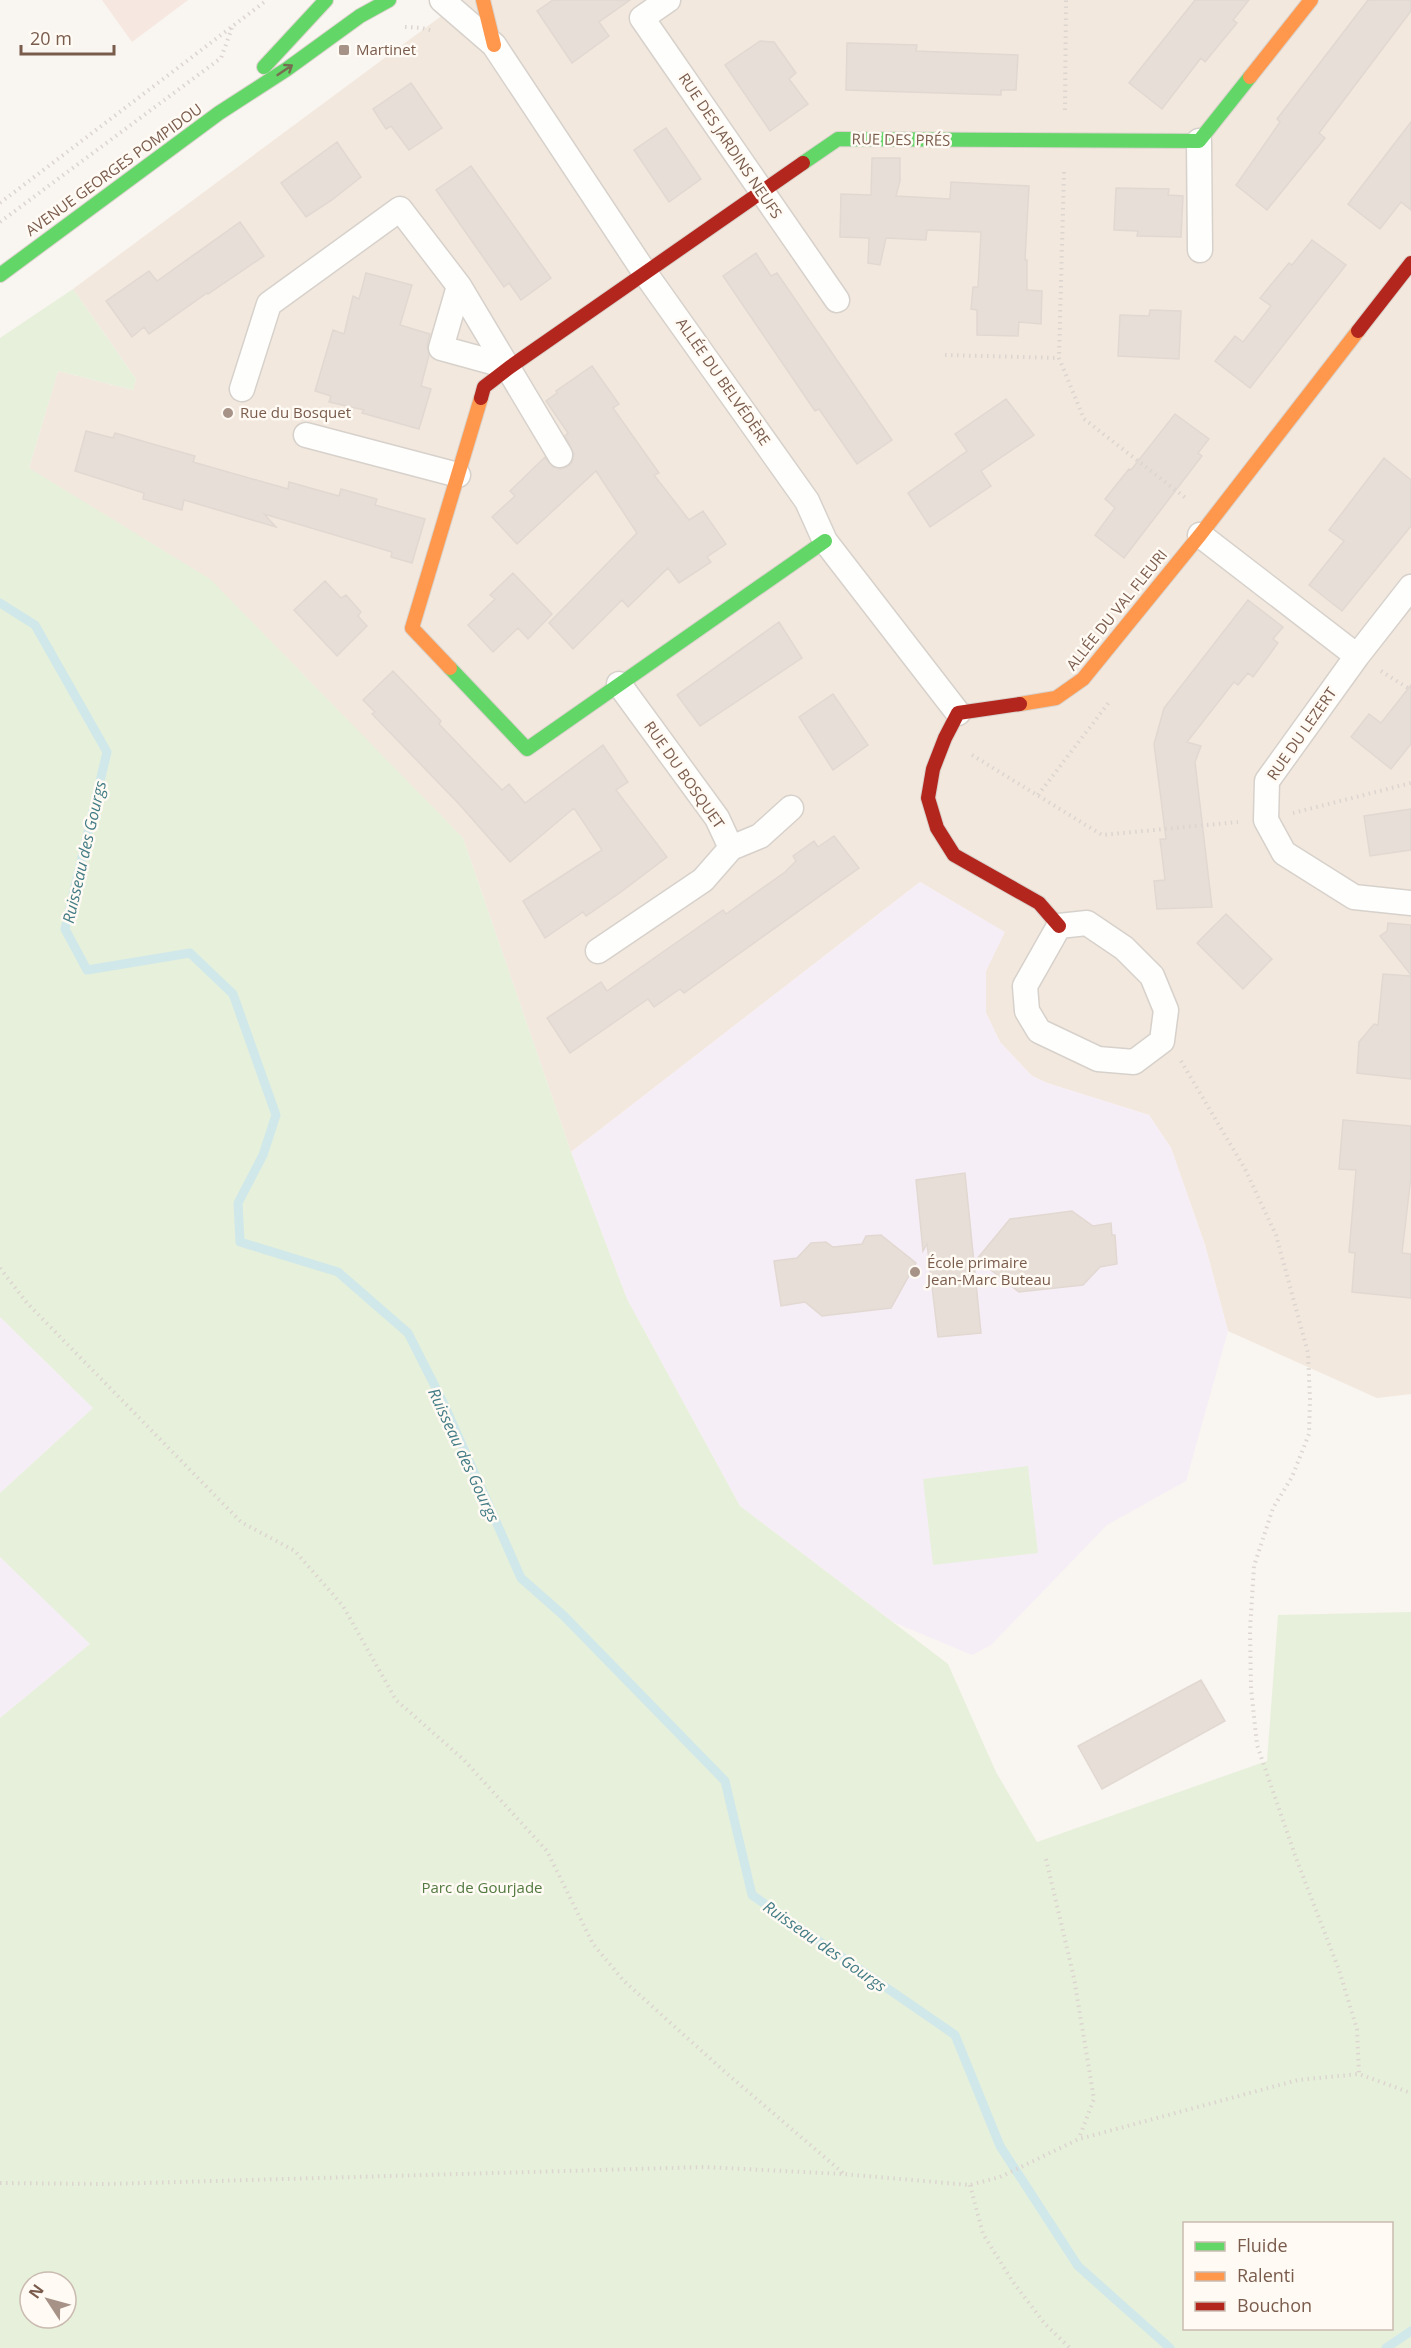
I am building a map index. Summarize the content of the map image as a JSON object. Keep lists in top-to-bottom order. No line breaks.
{"streets":{"street":["RUE DES PRÉS","RUE DES JARDINS NEUFS","AVENUE GEORGES POMPIDOU","ALLÉE DU BELVÉDÈRE","ALLÉE DU VAL FLEURI","RUE DU LEZERT","RUE DU BOSQUET"]},"crossings":[["RUE DES PRÉS","RUE DES JARDINS NEUFS"],["RUE DES PRÉS","ALLÉE DU BELVÉDÈRE"],["ALLÉE DU BELVÉDÈRE","ALLÉE DU VAL FLEURI"]],"water":["Ruisseau des Gourgs"],"parks":["Parc de Gourjade"],"places":{"transit":["Martinet"],"other":["Rue du Bosquet","École primaire Jean-Marc Buteau"]},"legend":["Fluide","Ralenti","Bouchon"],"scale_bar":"20 m","north":"top left"}
